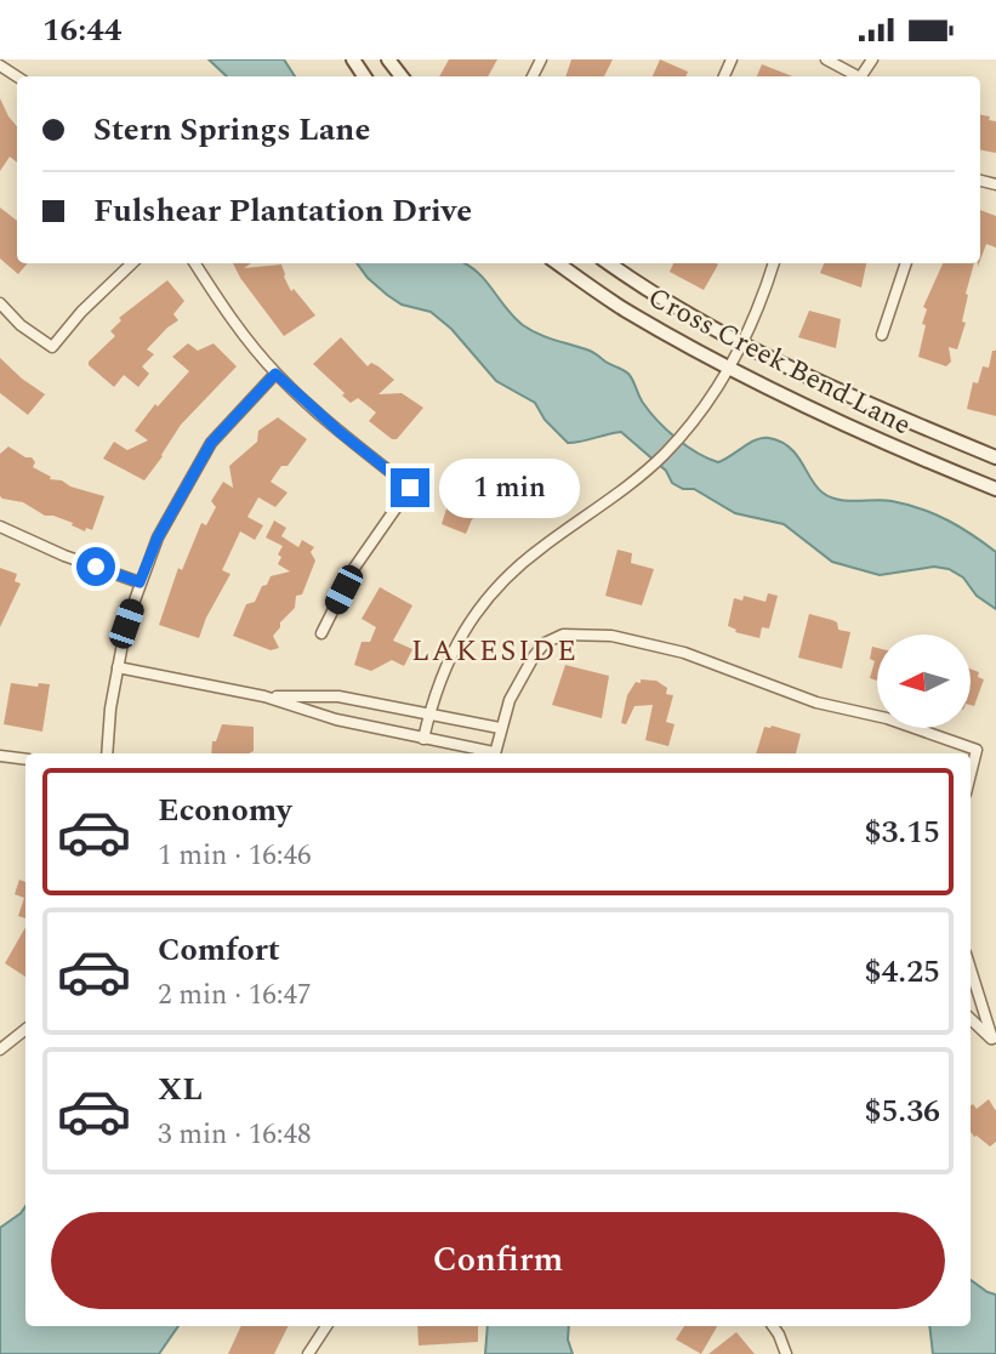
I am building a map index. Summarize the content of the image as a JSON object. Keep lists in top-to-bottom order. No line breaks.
{"streets":{"main road":["Cross Creek Bend Lane"]},"districts":["LAKESIDE"],"north":"left","page":{"status":"16:44","banner":["Stern Springs Lane","Fulshear Plantation Drive"],"bubble":"1 min","list":[{"name":"Economy","note":"1 min · 16:46","value":"$3.15"},{"name":"Comfort","note":"2 min · 16:47","value":"$4.25"},{"name":"XL","note":"3 min · 16:48","value":"$5.36"}],"buttons":"Confirm"}}
